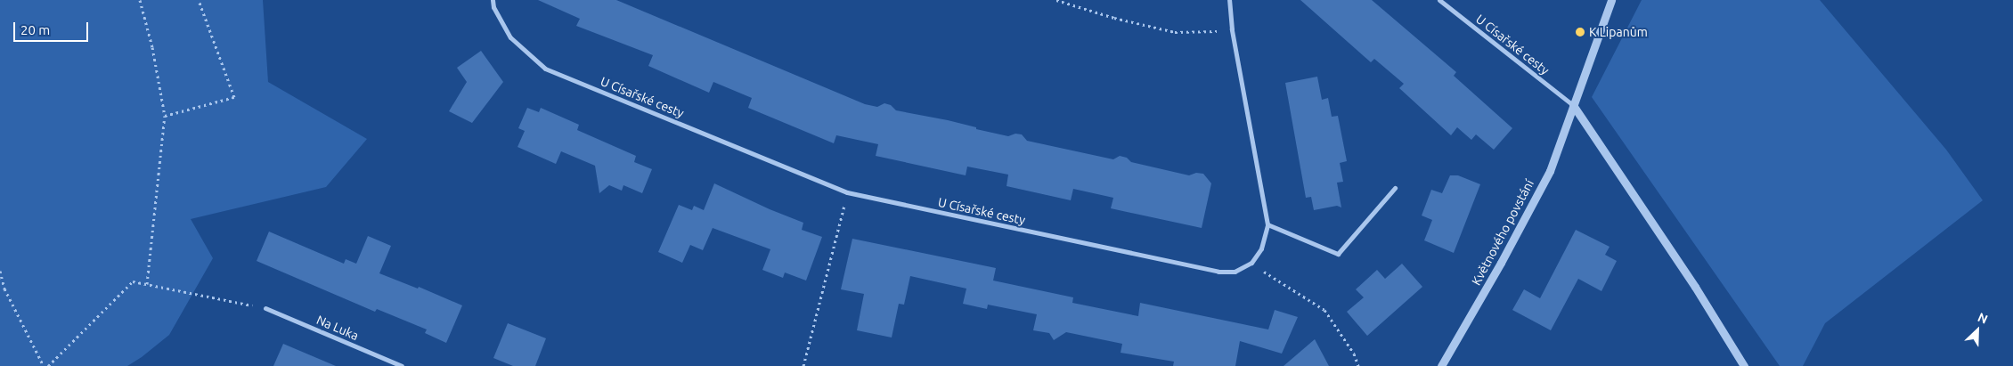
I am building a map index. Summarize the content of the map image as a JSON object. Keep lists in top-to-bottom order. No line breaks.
{"streets":{"street":["U Císařské cesty","Květnového povstání","Na Luka"]},"crossings":[["U Císařské cesty","Květnového povstání"]],"places":["K Lipanům"],"scale_bar":"20 m","north":"top right"}
